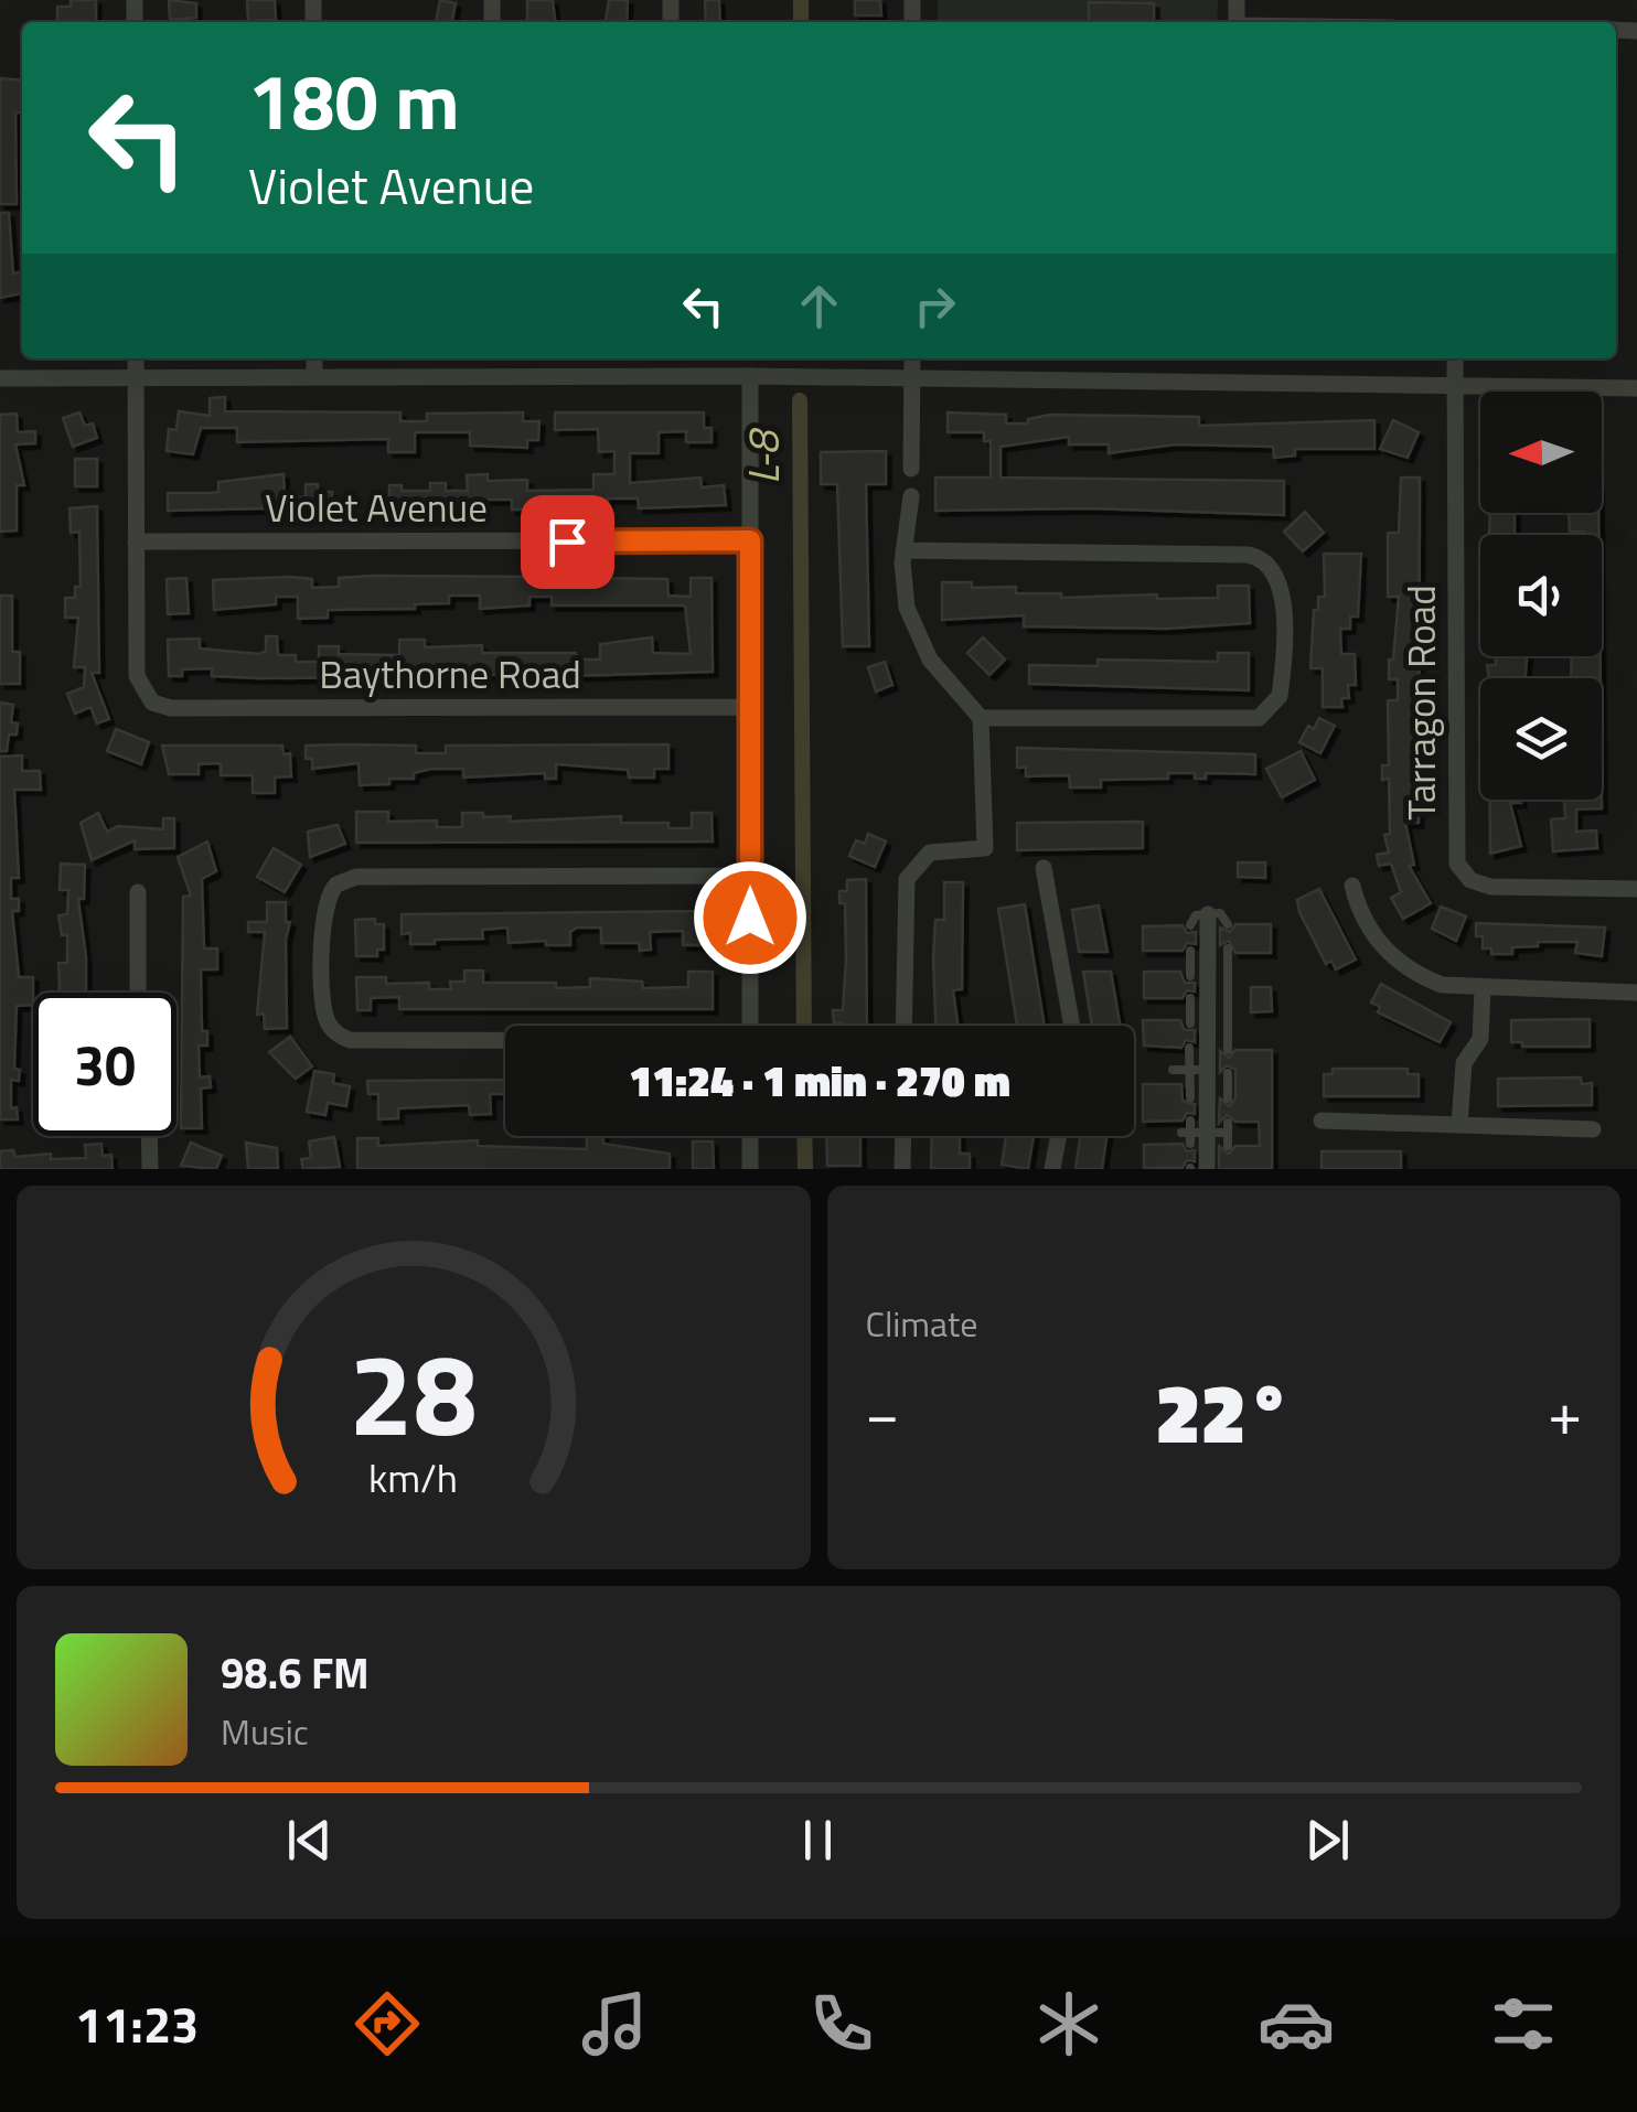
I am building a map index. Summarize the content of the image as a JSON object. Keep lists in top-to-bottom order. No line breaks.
{"streets":{"street":["Violet Avenue","Baythorne Road","Tarragon Road"]},"crossings":[["Violet Avenue","Baythorne Road"]],"water":["L-8"],"north":"left","page":{"turn":["180 m","Violet Avenue"],"limit":"30","trip":"11:24 · 1 min · 270 m","tile":"Climate","heat":["−","22°","+"],"song":["98.6 FM","Music"],"tabs":"11:23","gauge":["28","km/h"]}}
